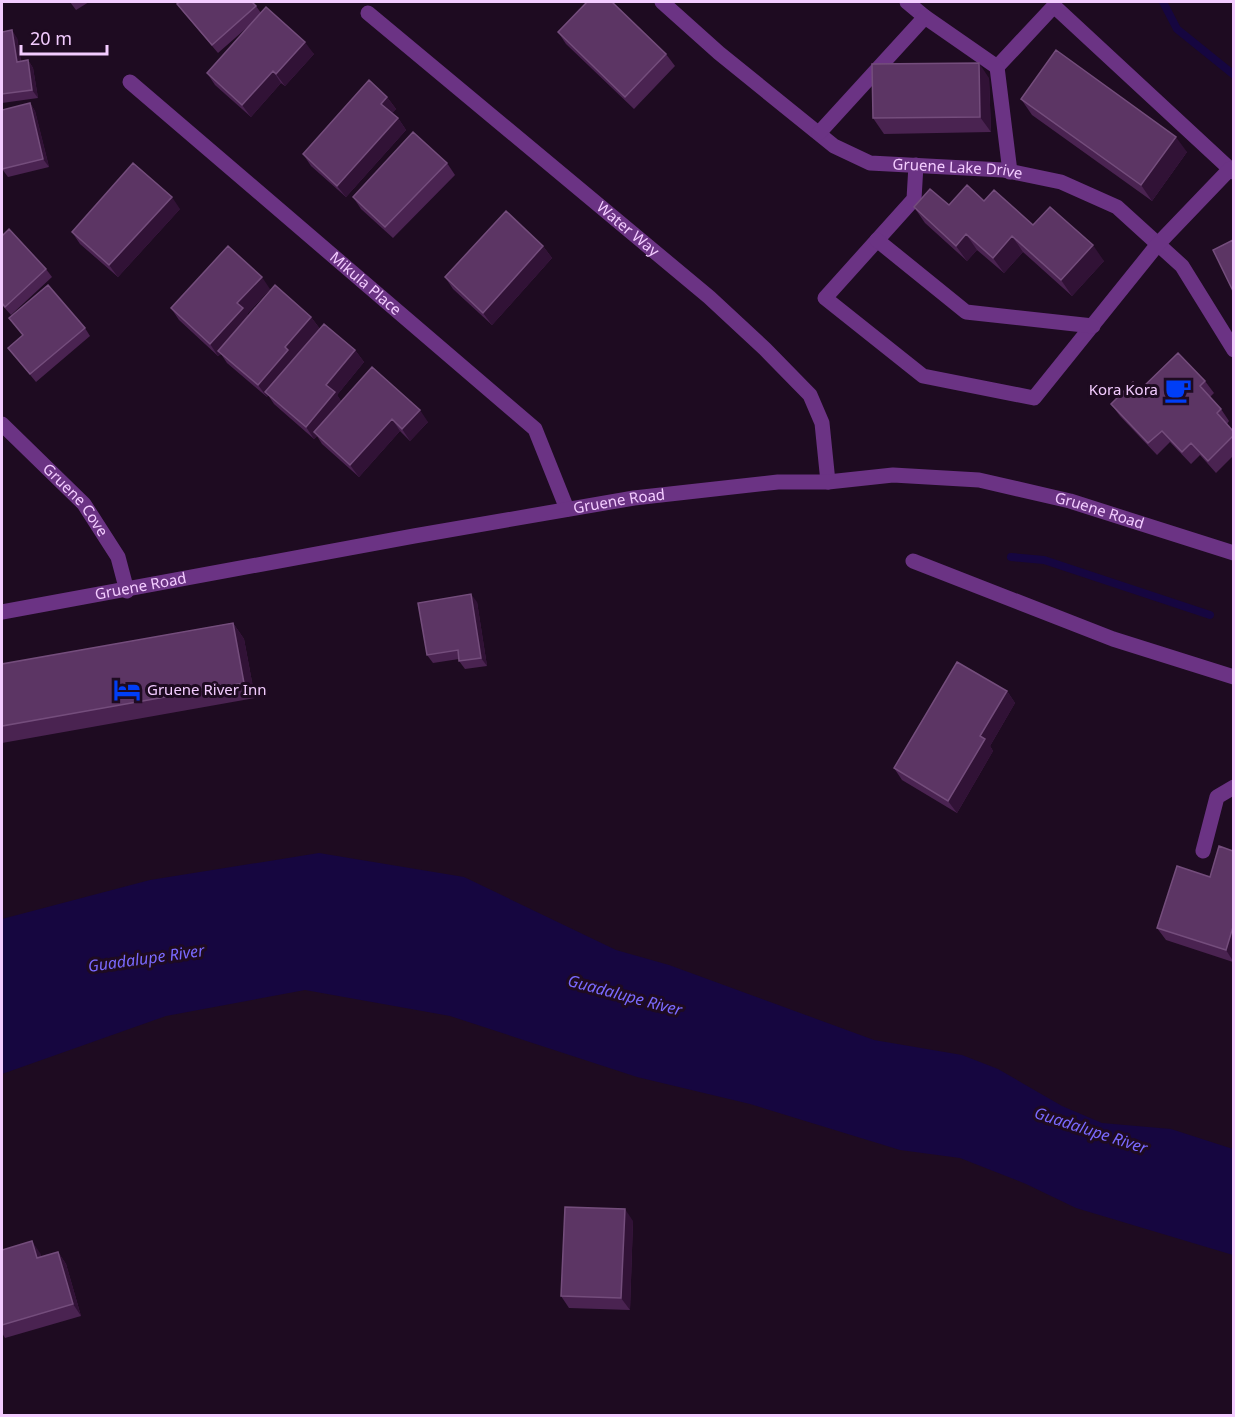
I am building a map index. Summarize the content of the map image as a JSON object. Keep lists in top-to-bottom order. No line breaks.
{"streets":{"street":["Gruene Lake Drive","Water Way","Mikula Place","Gruene Cove","Gruene Road"]},"crossings":[["Water Way","Gruene Road"],["Mikula Place","Gruene Road"],["Gruene Cove","Gruene Road"]],"water":["Guadalupe River"],"places":{"cafe":["Kora Kora"],"hotel":["Gruene River Inn"]},"scale_bar":"20 m"}
